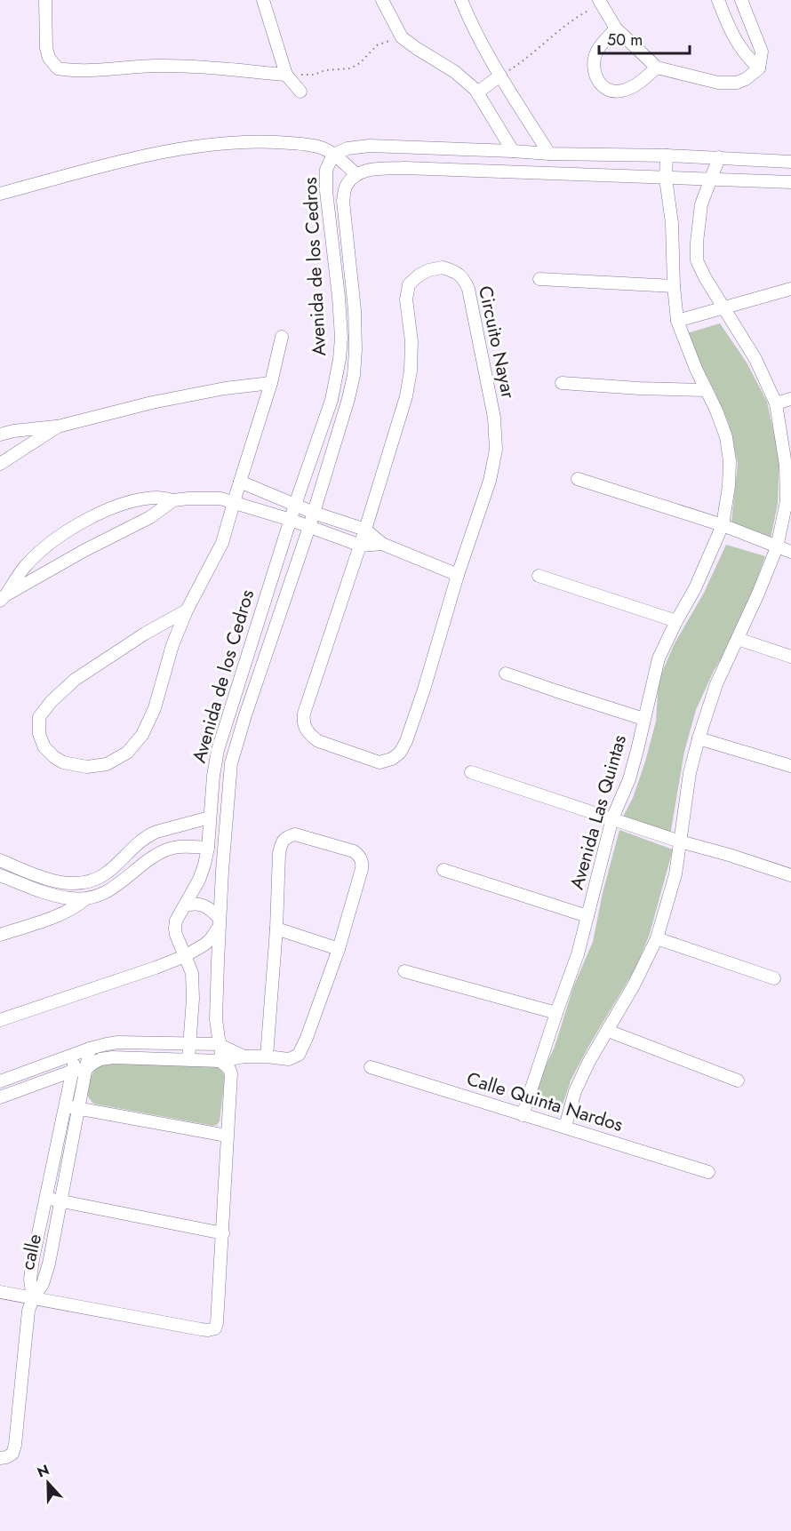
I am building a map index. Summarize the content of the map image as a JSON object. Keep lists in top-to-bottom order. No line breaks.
{"streets":{"street":["Avenida de los Cedros","Circuito Nayar","Avenida Las Quintas","Calle Quinta Nardos","calle"]},"crossings":[["Avenida Las Quintas","Calle Quinta Nardos"]],"scale_bar":"50 m","north":"top"}
